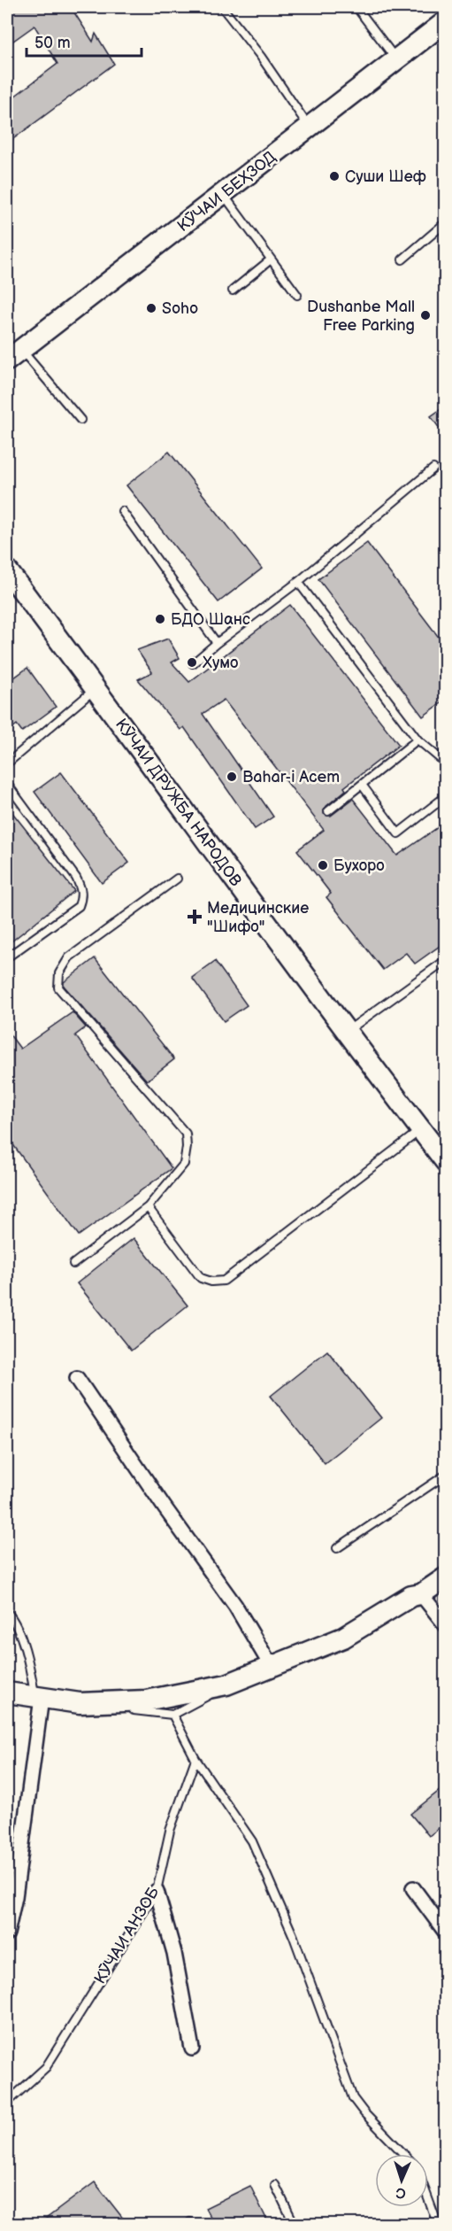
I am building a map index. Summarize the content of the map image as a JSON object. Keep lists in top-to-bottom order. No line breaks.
{"streets":{"street":["КӮЧАИ БЕҲЗОД","КӮЧАИ ДРУЖБА НАРОДОВ"],"lane":["КӮЧАИ АНЗОБ"]},"places":{"other":["Суши Шеф","Soho","Dushanbe Mall Free Parking","БДО Шанс","Хумо","Bahar-i Acem","Бухоро"],"health":["Медицинские \"Шифо\""]},"scale_bar":"50 m","north":"bottom"}
